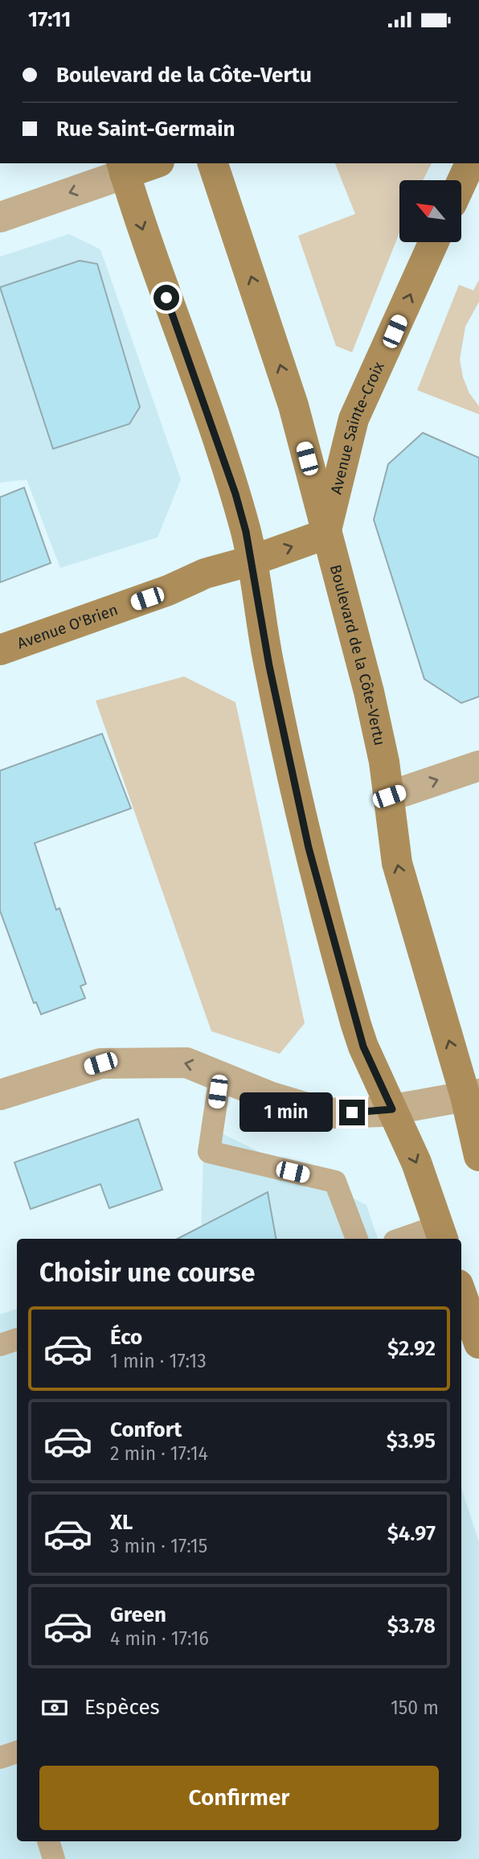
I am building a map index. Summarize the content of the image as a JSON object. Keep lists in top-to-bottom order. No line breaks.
{"streets":{"main road":["Avenue Sainte-Croix","Avenue O'Brien","Boulevard de la Côte-Vertu"]},"crossings":[["Avenue Sainte-Croix","Avenue O'Brien"],["Avenue Sainte-Croix","Boulevard de la Côte-Vertu"],["Avenue O'Brien","Boulevard de la Côte-Vertu"]],"one_way":["Avenue Sainte-Croix"],"north":"top left","page":{"status":"17:11","banner":["Boulevard de la Côte-Vertu","Rue Saint-Germain"],"bubble":"1 min","heading":"Choisir une course","list":[{"name":"Éco","note":"1 min · 17:13","value":"$2.92"},{"name":"Confort","note":"2 min · 17:14","value":"$3.95"},{"name":"XL","note":"3 min · 17:15","value":"$4.97"},{"name":"Green","note":"4 min · 17:16","value":"$3.78"}],"pay":["Espèces","150 m"],"buttons":"Confirmer"}}
